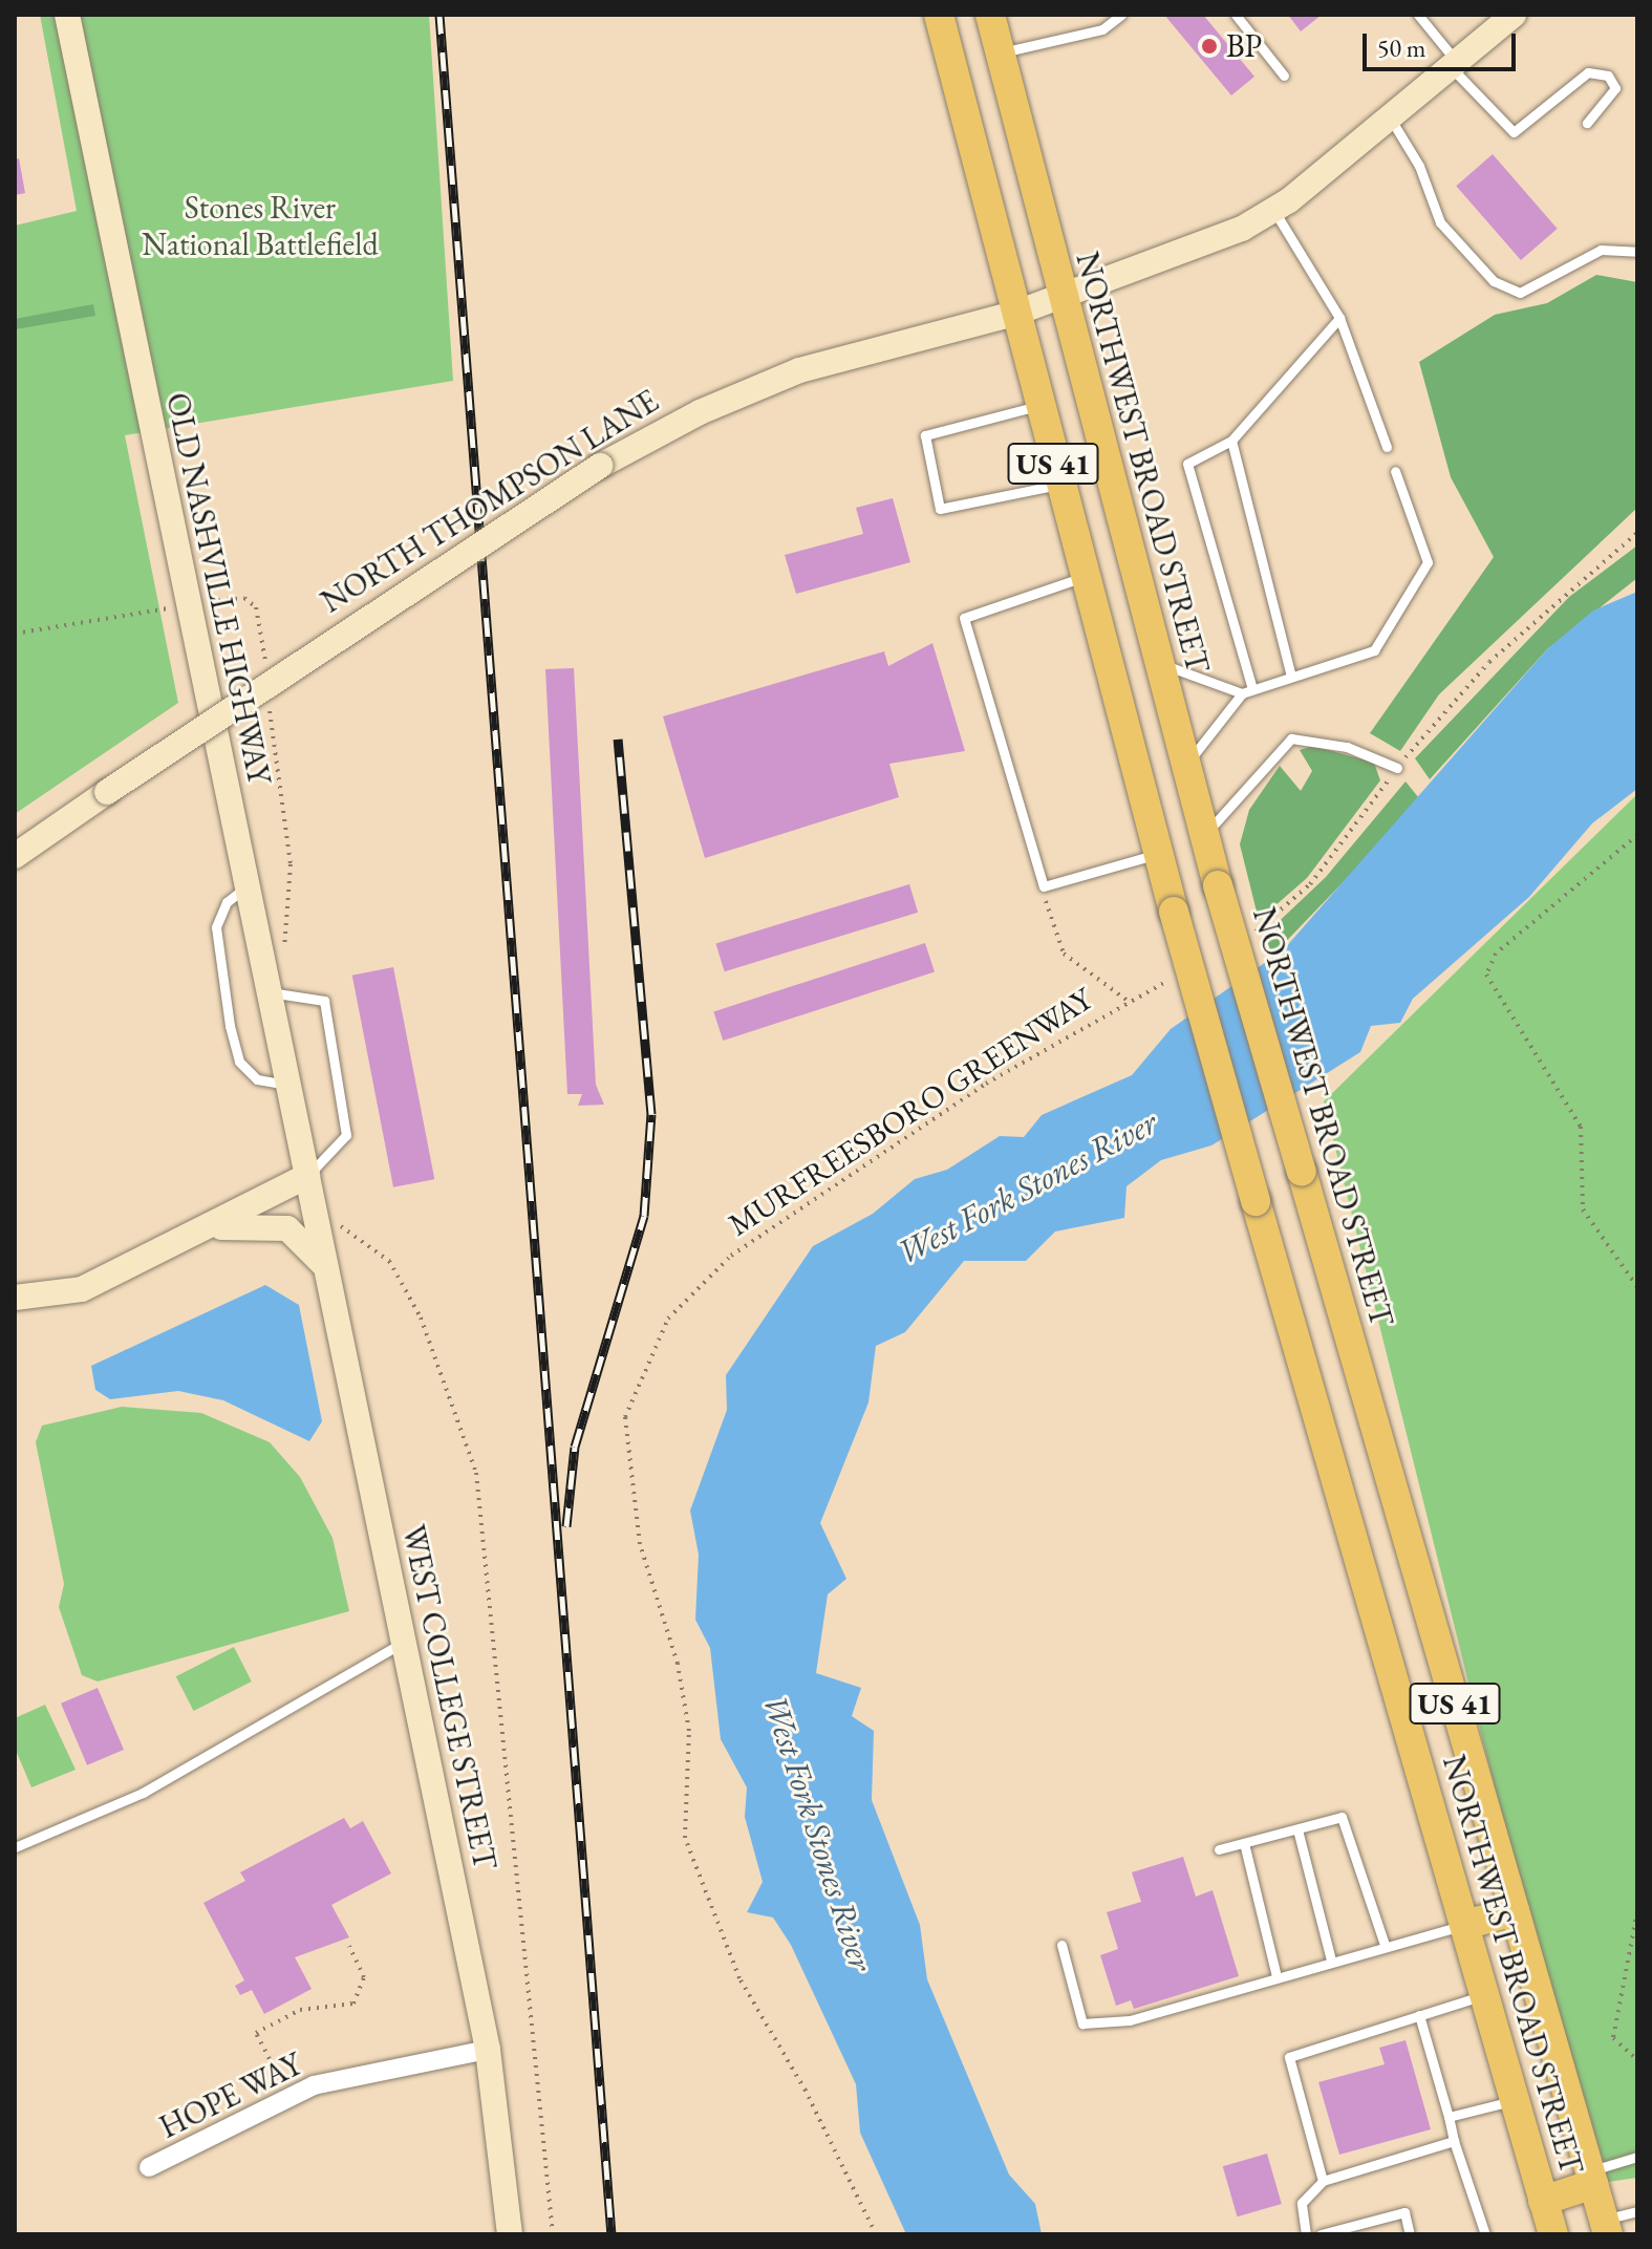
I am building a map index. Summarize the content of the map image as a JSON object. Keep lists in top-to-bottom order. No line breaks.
{"streets":{"main road":["NORTHWEST BROAD STREET","US 41","NORTH THOMPSON LANE","OLD NASHVILLE HIGHWAY","WEST COLLEGE STREET"],"street":["HOPE WAY"],"path":["MURFREESBORO GREENWAY"]},"crossings":[["NORTHWEST BROAD STREET","NORTH THOMPSON LANE"],["OLD NASHVILLE HIGHWAY","WEST COLLEGE STREET"],["WEST COLLEGE STREET","HOPE WAY"]],"water":["West Fork Stones River"],"parks":["Stones River National Battlefield"],"places":["BP"],"scale_bar":"50 m"}
